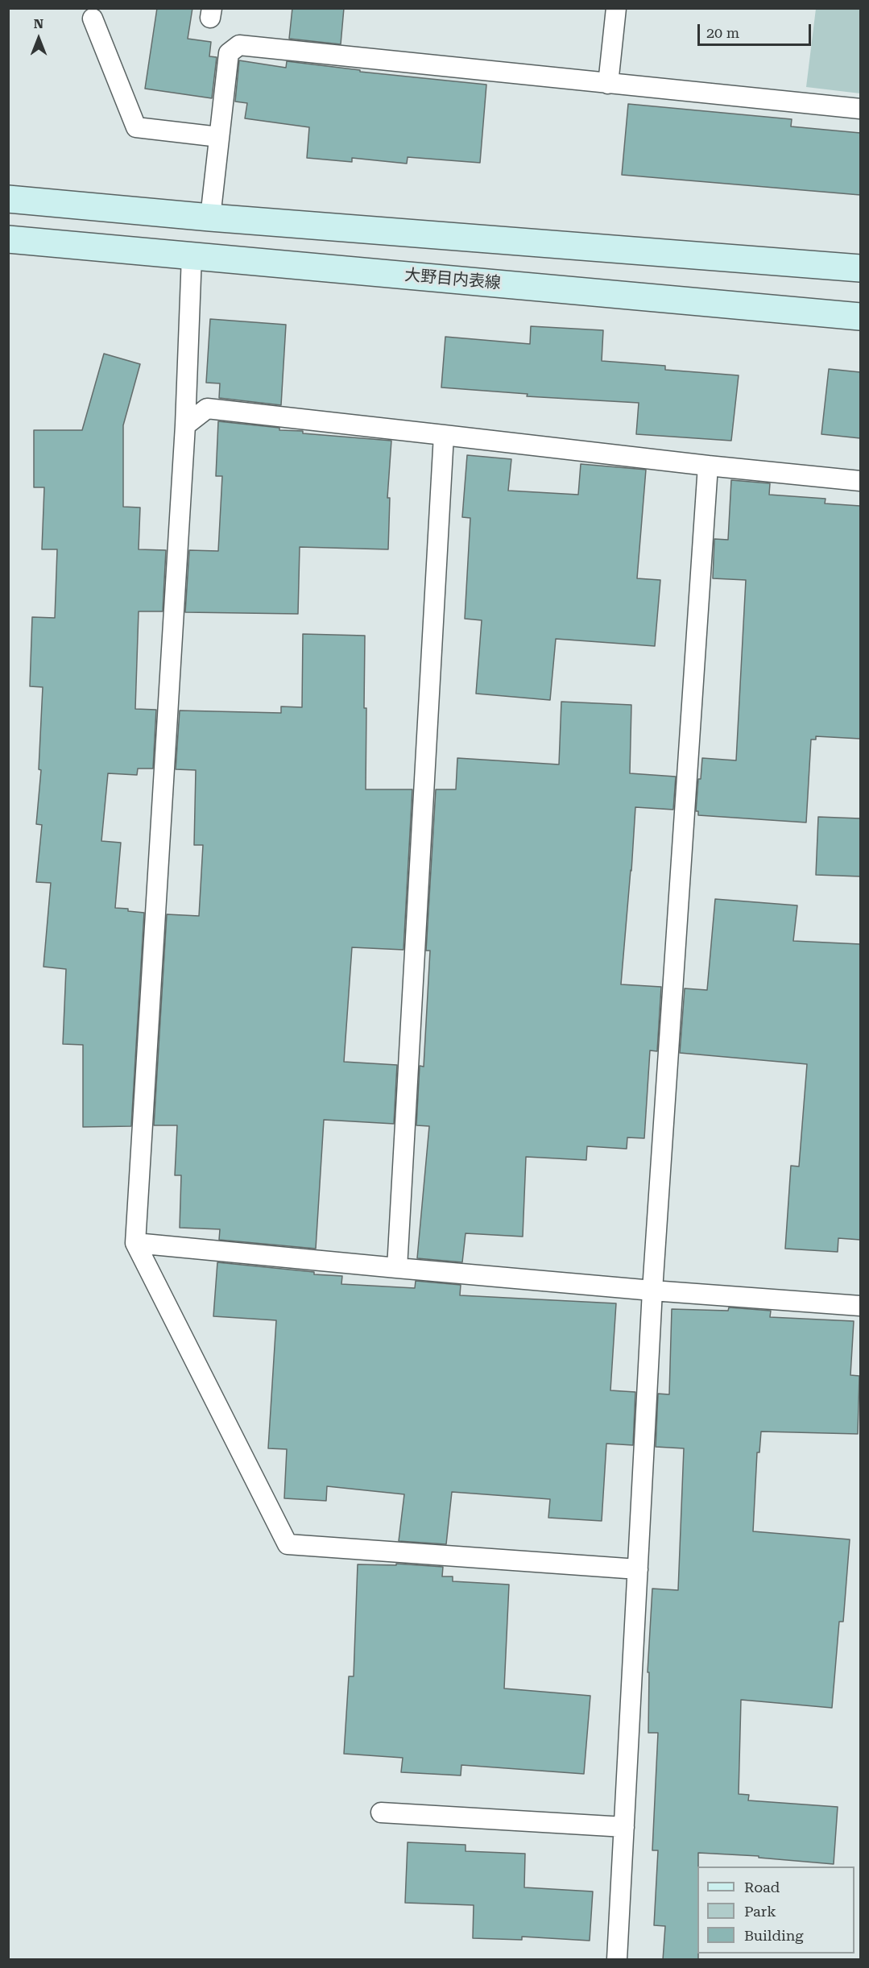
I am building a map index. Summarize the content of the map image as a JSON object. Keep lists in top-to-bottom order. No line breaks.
{"streets":{"main road":["大野目内表線"]},"legend":["Road","Park","Building"],"scale_bar":"20 m","north":"top"}
